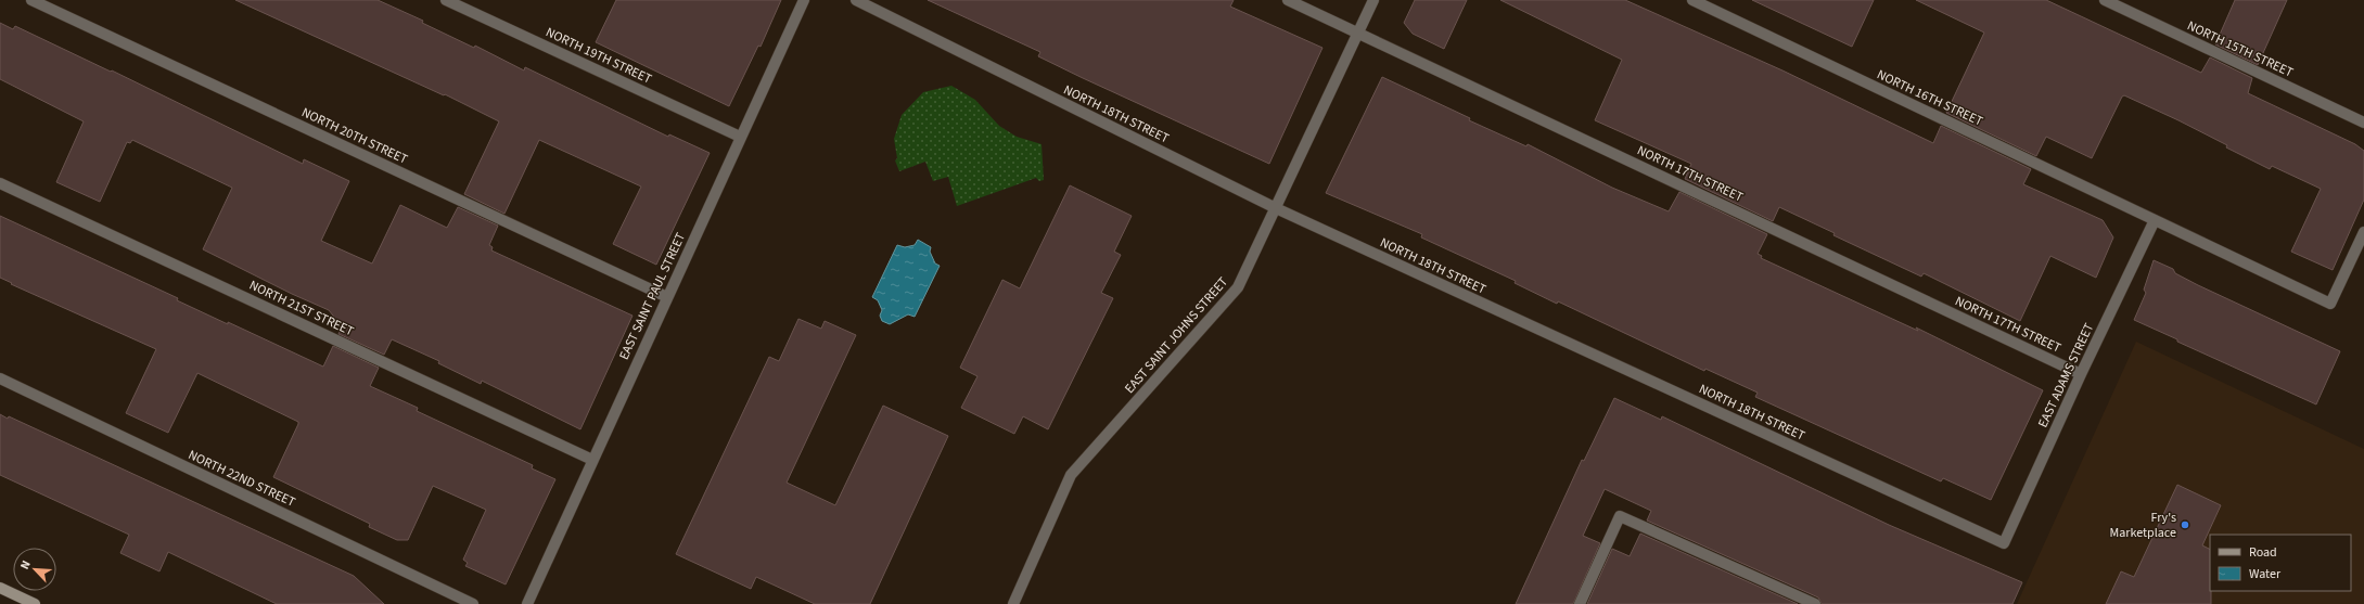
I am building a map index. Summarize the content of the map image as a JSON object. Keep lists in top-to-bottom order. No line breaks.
{"streets":{"lane":["NORTH 15TH STREET","NORTH 19TH STREET","NORTH 16TH STREET","NORTH 18TH STREET","NORTH 20TH STREET","NORTH 17TH STREET","EAST SAINT PAUL STREET","NORTH 21ST STREET","EAST SAINT JOHNS STREET","EAST ADAMS STREET","NORTH 22ND STREET"]},"crossings":[["NORTH 19TH STREET","EAST SAINT PAUL STREET"],["NORTH 16TH STREET","EAST ADAMS STREET"],["NORTH 18TH STREET","EAST SAINT JOHNS STREET"],["NORTH 18TH STREET","EAST ADAMS STREET"],["NORTH 20TH STREET","EAST SAINT PAUL STREET"],["NORTH 17TH STREET","EAST SAINT JOHNS STREET"],["NORTH 17TH STREET","EAST ADAMS STREET"],["EAST SAINT PAUL STREET","NORTH 21ST STREET"]],"places":["Fry's Marketplace"],"legend":["Road","Water"],"north":"top left"}
